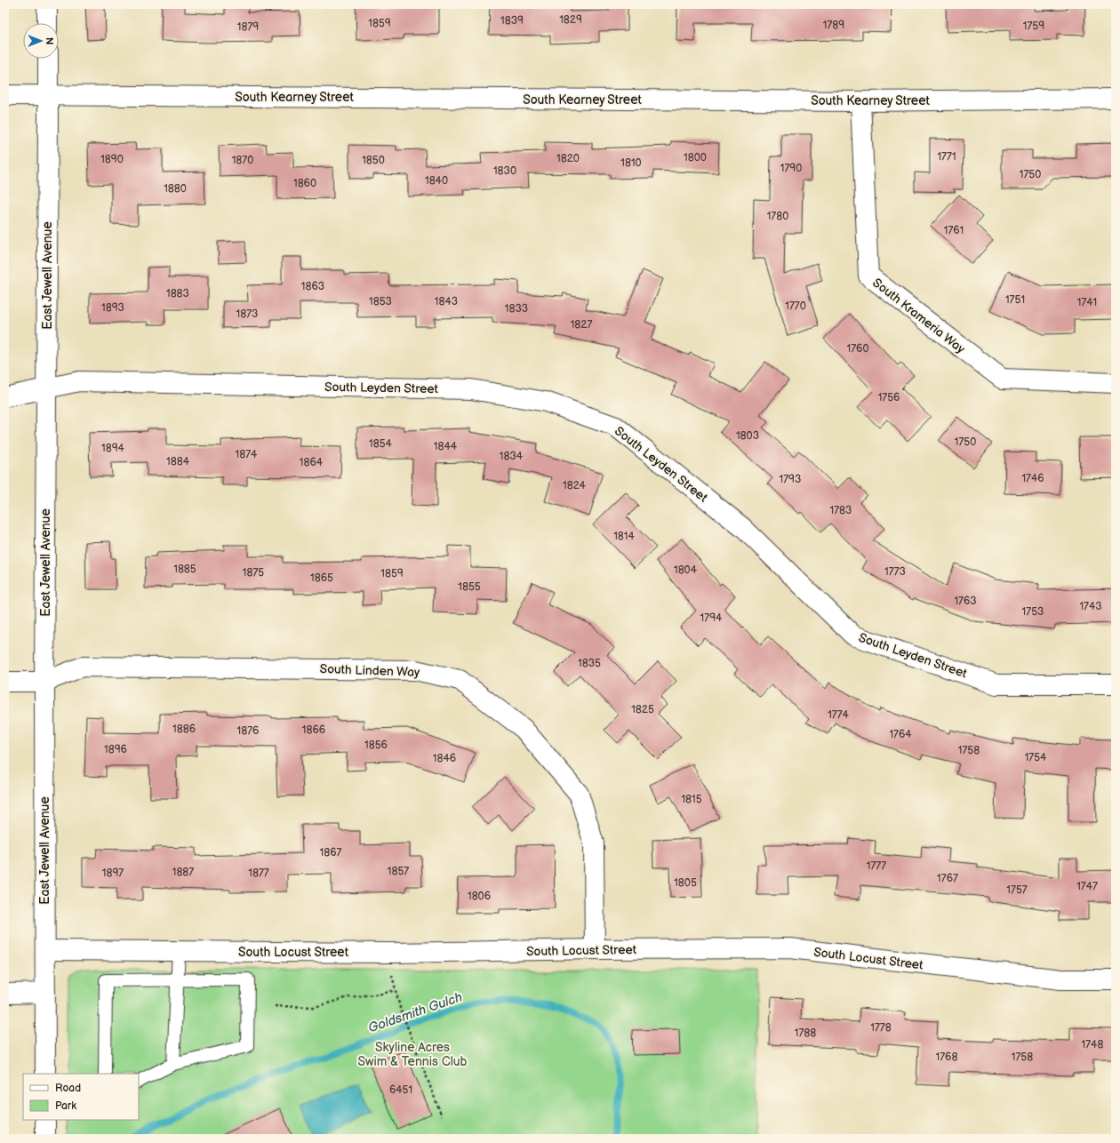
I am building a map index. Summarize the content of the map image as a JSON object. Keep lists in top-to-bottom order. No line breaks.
{"streets":{"street":["South Kearney Street","East Jewell Avenue","South Krameria Way","South Leyden Street","South Linden Way","South Locust Street"]},"crossings":[["South Kearney Street","East Jewell Avenue"],["South Kearney Street","South Krameria Way"],["East Jewell Avenue","South Leyden Street"],["East Jewell Avenue","South Linden Way"],["East Jewell Avenue","South Locust Street"],["South Linden Way","South Locust Street"]],"water":["Goldsmith Gulch"],"parks":["Skyline Acres Swim & Tennis Club"],"house_numbers":["1829","1839","1859","1789","1759","1879","1771","1800","1820","1890","1870","1850","1810","1790","1830","1750","1840","1860","1880","1780","1761","1863","1883","1751","1853","1843","1741","1770","1893","1833","1873","1827","1760","1756","1803","1750","1854","1844","1894","1874","1834","1884","1864","1746","1793","1824","1783","1814","1885","1804","1773","1875","1859","1865","1855","1763","1743","1753","1794","1835","1825","1774","1886","1866","1876","1764","1856","1896","1758","1754","1846","1815","1867","1777","1857","1887","1897","1877","1767","1805","1747","1757","1806","1778","1788","1748","1768","1758","6451"],"legend":["Road","Park"],"north":"right"}
